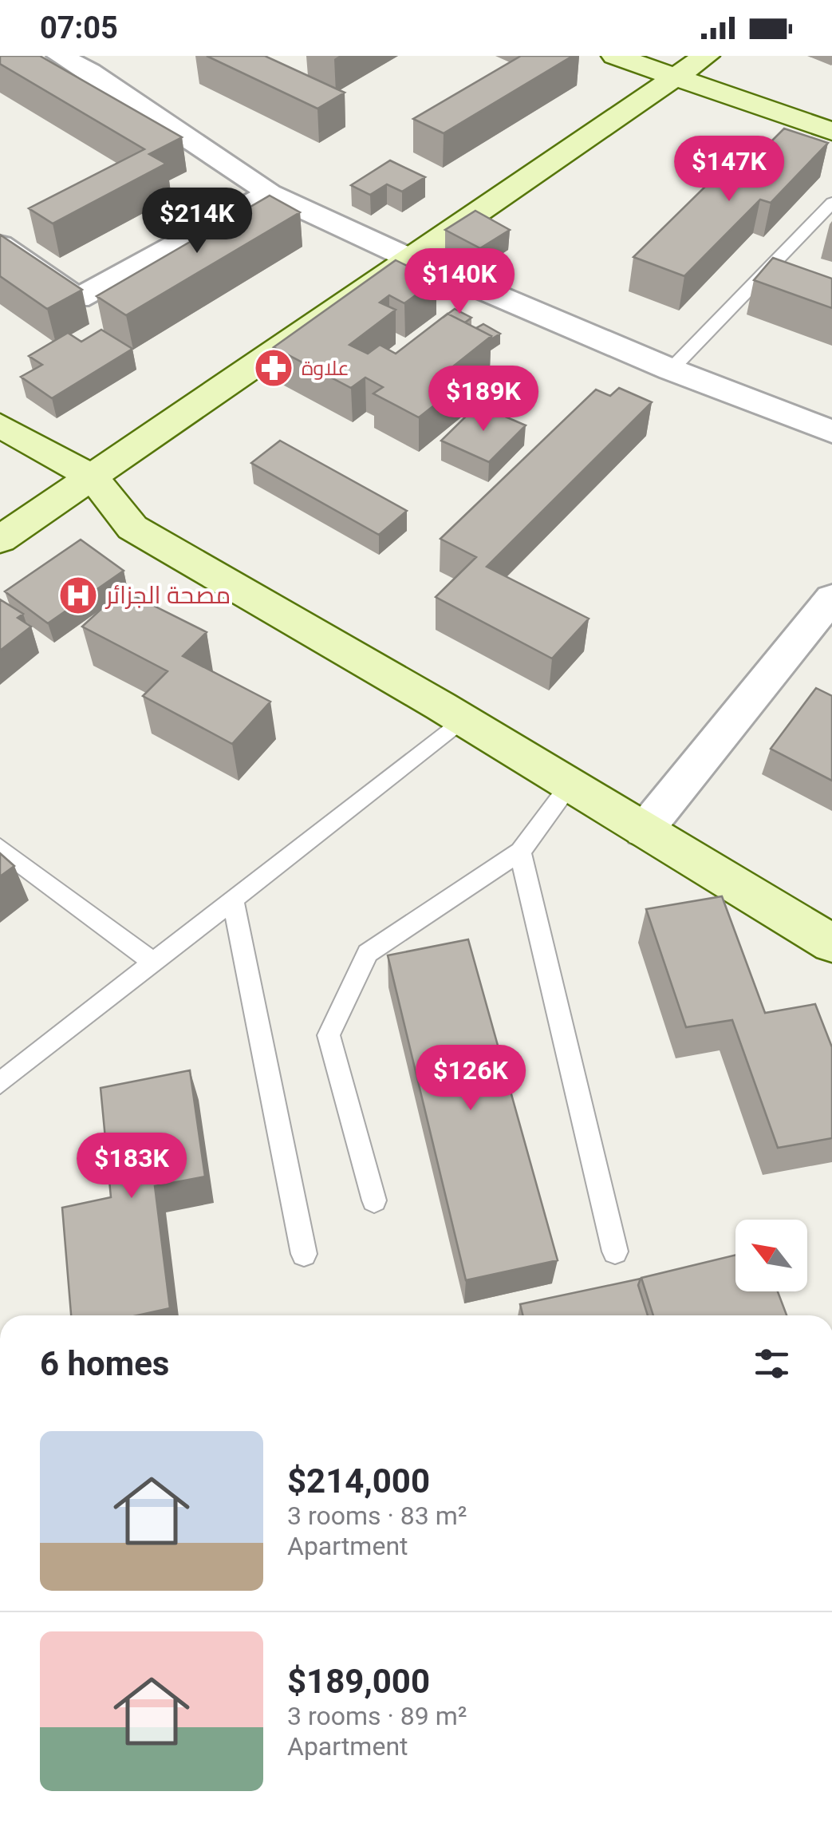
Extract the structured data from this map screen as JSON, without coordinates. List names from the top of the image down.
{
  "places": {
    "pharmacy": ["علاوة"],
    "hospital": ["مصحة الجزائر"]
  },
  "north": "top left",
  "page": {
    "status": "07:05",
    "price": [
      "$147K",
      "$214K",
      "$140K",
      "$189K",
      "$126K",
      "$183K"
    ],
    "heading": "6 homes",
    "list": [
      {
        "name": "$214,000",
        "note": "3 rooms · 83 m² · Apartment"
      },
      {
        "name": "$189,000",
        "note": "3 rooms · 89 m² · Apartment"
      }
    ]
  }
}
